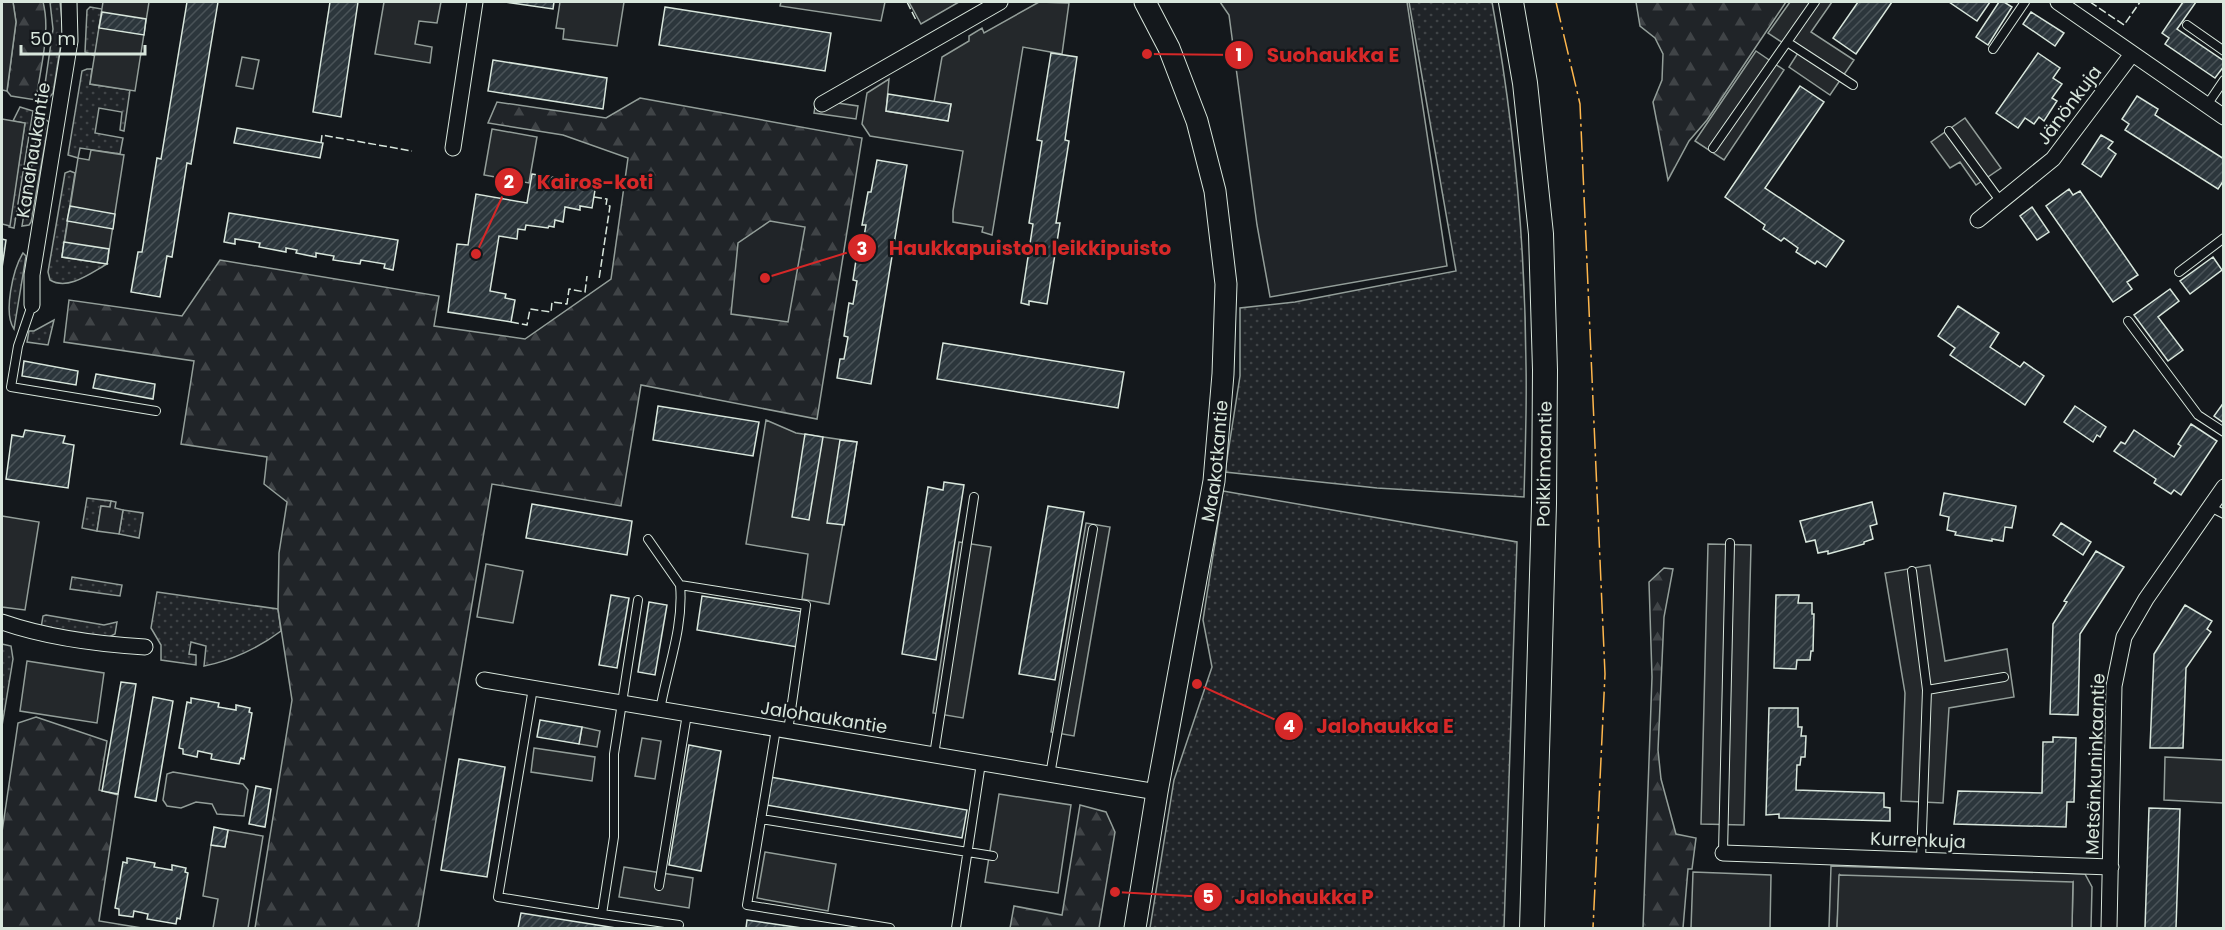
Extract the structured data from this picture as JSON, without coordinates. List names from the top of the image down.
{
  "streets": {
    "main road": ["Poikkimaantie"],
    "street": [
      "Jänönkuja",
      "Kanahaukantie",
      "Maakotkantie",
      "Jalohaukantie",
      "Metsänkuninkaantie",
      "Kurrenkuja"
    ]
  },
  "crossings": [
    ["Maakotkantie", "Jalohaukantie"],
    ["Metsänkuninkaantie", "Kurrenkuja"]
  ],
  "places": [
    "Suohaukka E",
    "Kairos-koti",
    "Haukkapuiston leikkipuisto",
    "Jalohaukka E",
    "Jalohaukka P"
  ],
  "scale_bar": "50 m"
}
